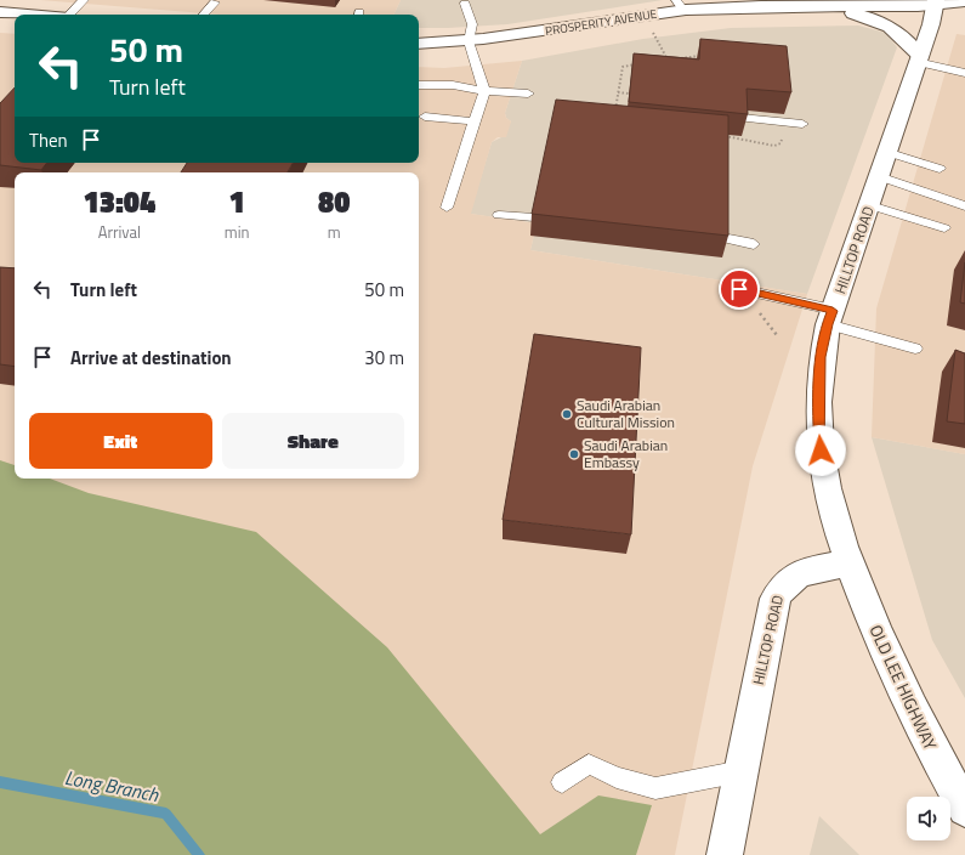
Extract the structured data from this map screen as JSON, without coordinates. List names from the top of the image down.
{
  "streets": {
    "street": ["PROSPERITY AVENUE", "HILLTOP ROAD", "OLD LEE HIGHWAY"]
  },
  "crossings": [
    ["PROSPERITY AVENUE", "HILLTOP ROAD"],
    ["HILLTOP ROAD", "OLD LEE HIGHWAY"]
  ],
  "water": ["Long Branch"],
  "places": ["Saudi Arabian Cultural Mission", "Saudi Arabian Embassy"],
  "page": {
    "turn": ["50 m", "Turn left"],
    "then": "Then",
    "eta": [
      "13:04",
      "Arrival",
      "1",
      "min",
      "80",
      "m"
    ],
    "list": [
      {
        "name": "Turn left",
        "value": "50 m"
      },
      {
        "name": "Arrive at destination",
        "value": "30 m"
      }
    ],
    "buttons": ["Exit", "Share"]
  }
}
